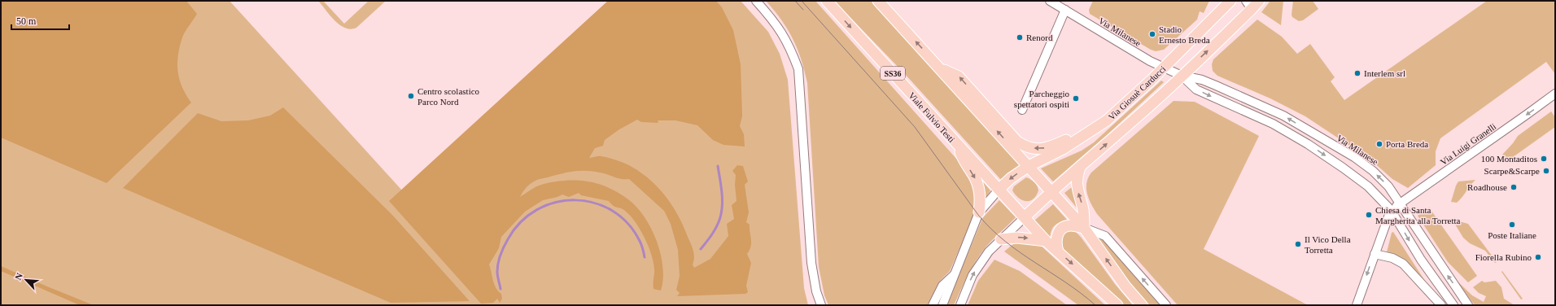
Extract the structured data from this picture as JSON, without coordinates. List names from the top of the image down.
{
  "streets": {
    "main road": ["SS36", "Via Giosuè Carducci", "Viale Fulvio Testi"],
    "street": ["Via Milanese", "Via Luigi Granelli"]
  },
  "crossings": [
    ["Via Milanese", "Via Giosuè Carducci"],
    ["Via Milanese", "Via Luigi Granelli"]
  ],
  "one_way": ["Via Luigi Granelli"],
  "places": [
    "Stadio Ernesto Breda",
    "Renord",
    "Interlem srl",
    "Centro scolastico Parco Nord",
    "Parcheggio spettatori ospiti",
    "Porta Breda",
    "100 Montaditos",
    "Scarpe&Scarpe",
    "Roadhouse",
    "Chiesa di Santa Margherita alla Torretta",
    "Poste Italiane",
    "Il Vico Della Torretta",
    "Fiorella Rubino"
  ],
  "scale_bar": "50 m",
  "north": "top left"
}
